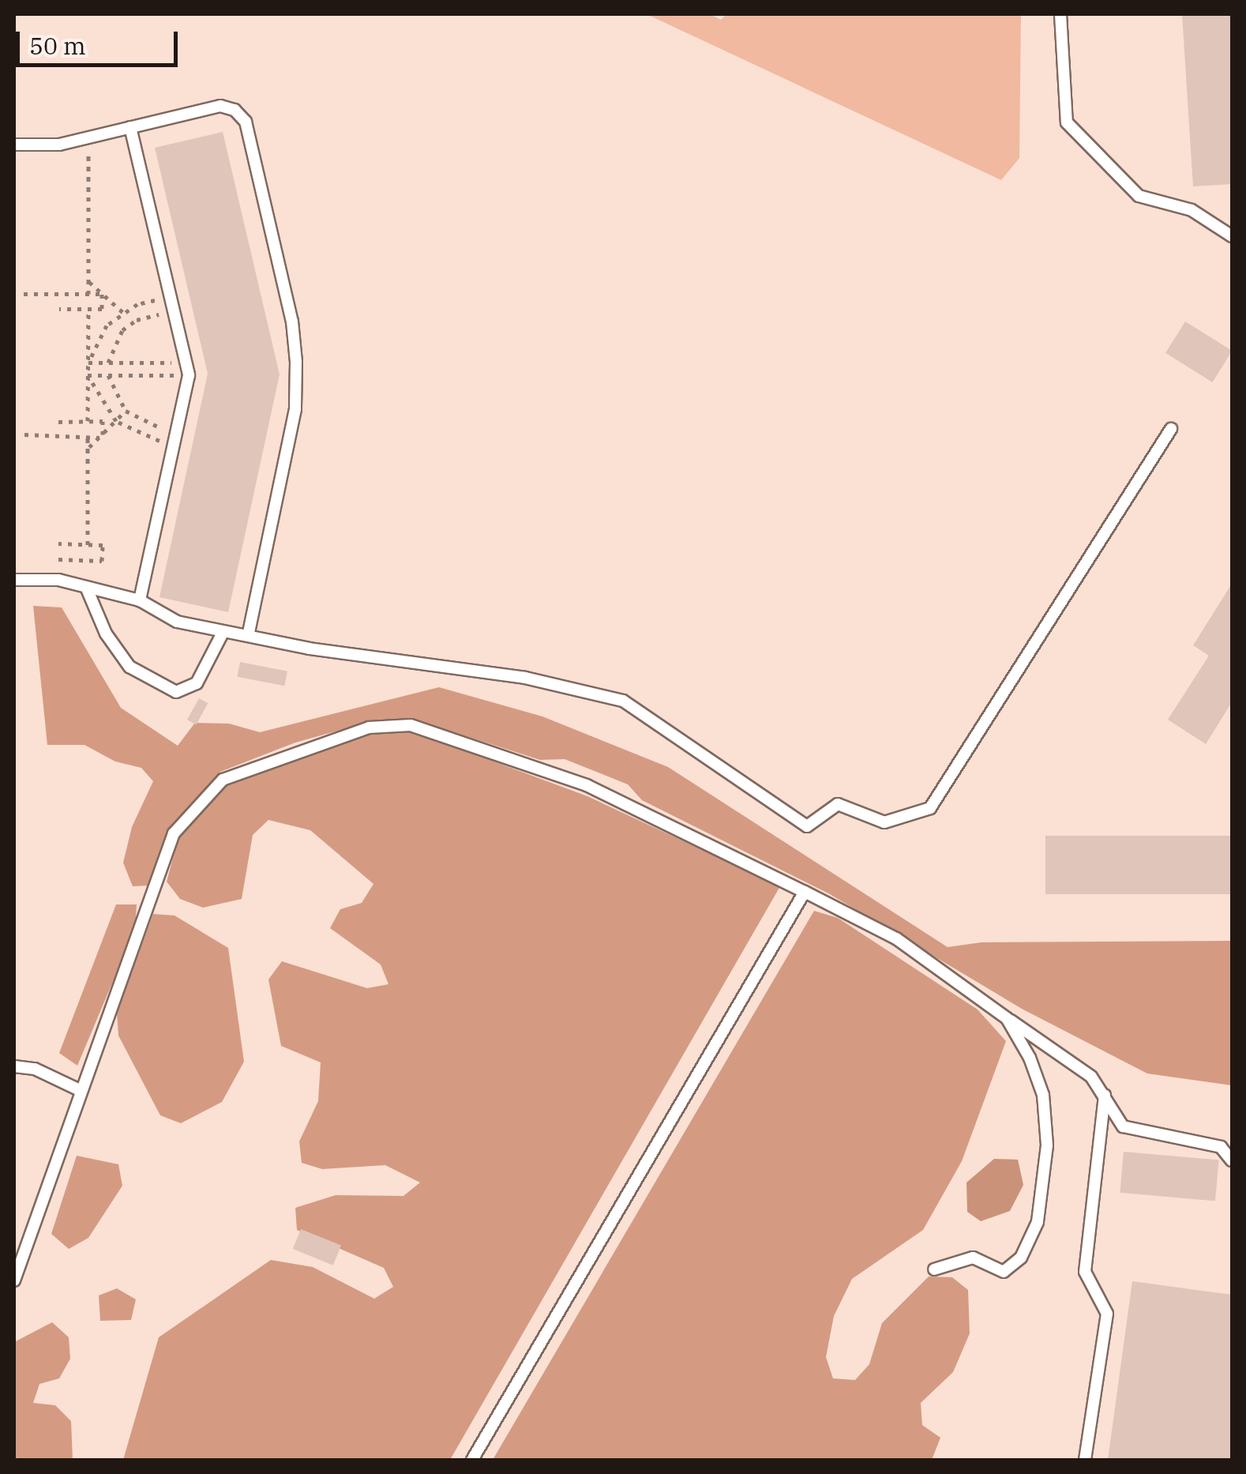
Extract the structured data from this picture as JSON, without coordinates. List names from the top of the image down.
{
  "scale_bar": "50 m"
}
